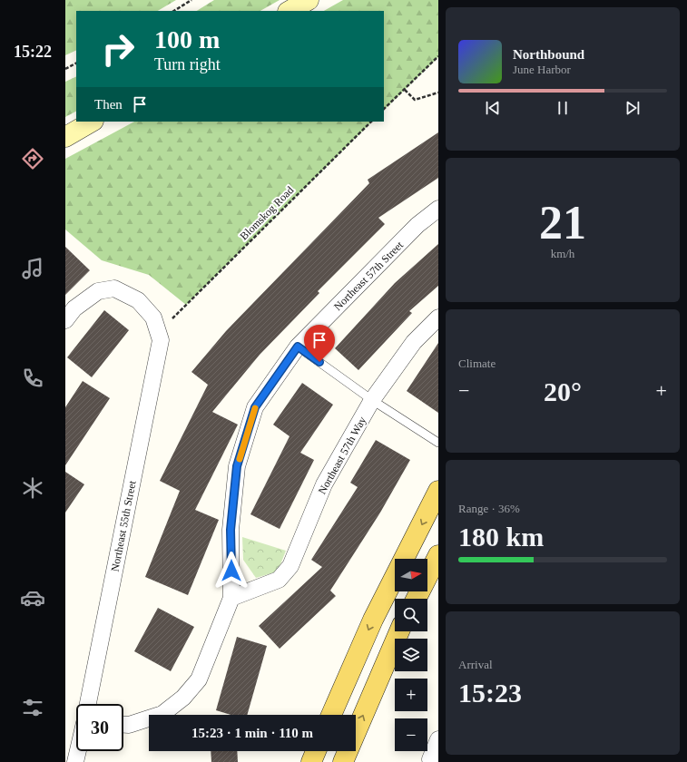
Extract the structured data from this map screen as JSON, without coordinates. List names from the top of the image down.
{
  "streets": {
    "street": ["Northeast 57th Street", "Northeast 57th Way", "Northeast 55th Street"],
    "path": ["Blomskog Road"]
  },
  "crossings": [
    ["Northeast 57th Street", "Northeast 57th Way"]
  ],
  "north": "right",
  "page": {
    "tabs": "15:22",
    "turn": ["100 m", "Turn right"],
    "song": ["Northbound", "June Harbor"],
    "then": "Then",
    "tile": [
      ["21", "km/h"],
      "Climate",
      ["Range · 36%", "180 km"],
      ["Arrival", "15:23"]
    ],
    "heat": ["−", "20°", "+"],
    "map_buttons": ["+", "−"],
    "limit": "30",
    "trip": "15:23 · 1 min · 110 m"
  }
}
